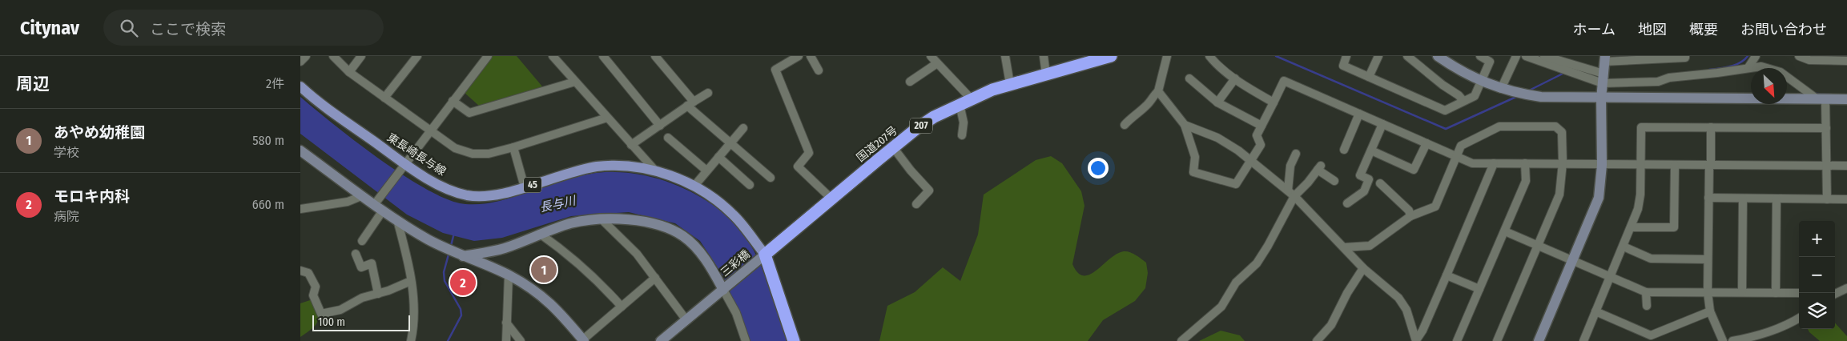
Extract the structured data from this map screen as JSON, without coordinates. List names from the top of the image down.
{
  "streets": {
    "highway": ["207", "国道207号"],
    "main road": ["東長崎長与線", "45"],
    "street": ["三彩橋"]
  },
  "crossings": [
    ["国道207号", "東長崎長与線"],
    ["国道207号", "三彩橋"],
    ["東長崎長与線", "三彩橋"]
  ],
  "water": ["長与川"],
  "scale_bar": "100 m",
  "north": "bottom right",
  "page": {
    "header": "Citynav",
    "search": "ここで検索",
    "nav": [
      "ホーム",
      "地図",
      "概要",
      "お問い合わせ"
    ],
    "heading": ["周辺", "2件"],
    "list": [
      {
        "mark": "1",
        "name": "あやめ幼稚園",
        "note": "学校",
        "value": "580 m"
      },
      {
        "mark": "2",
        "name": "モロキ内科",
        "note": "病院",
        "value": "660 m"
      }
    ],
    "map_buttons": ["+", "−"],
    "pins": ["1", "2"],
    "scale": "100 m"
  }
}
